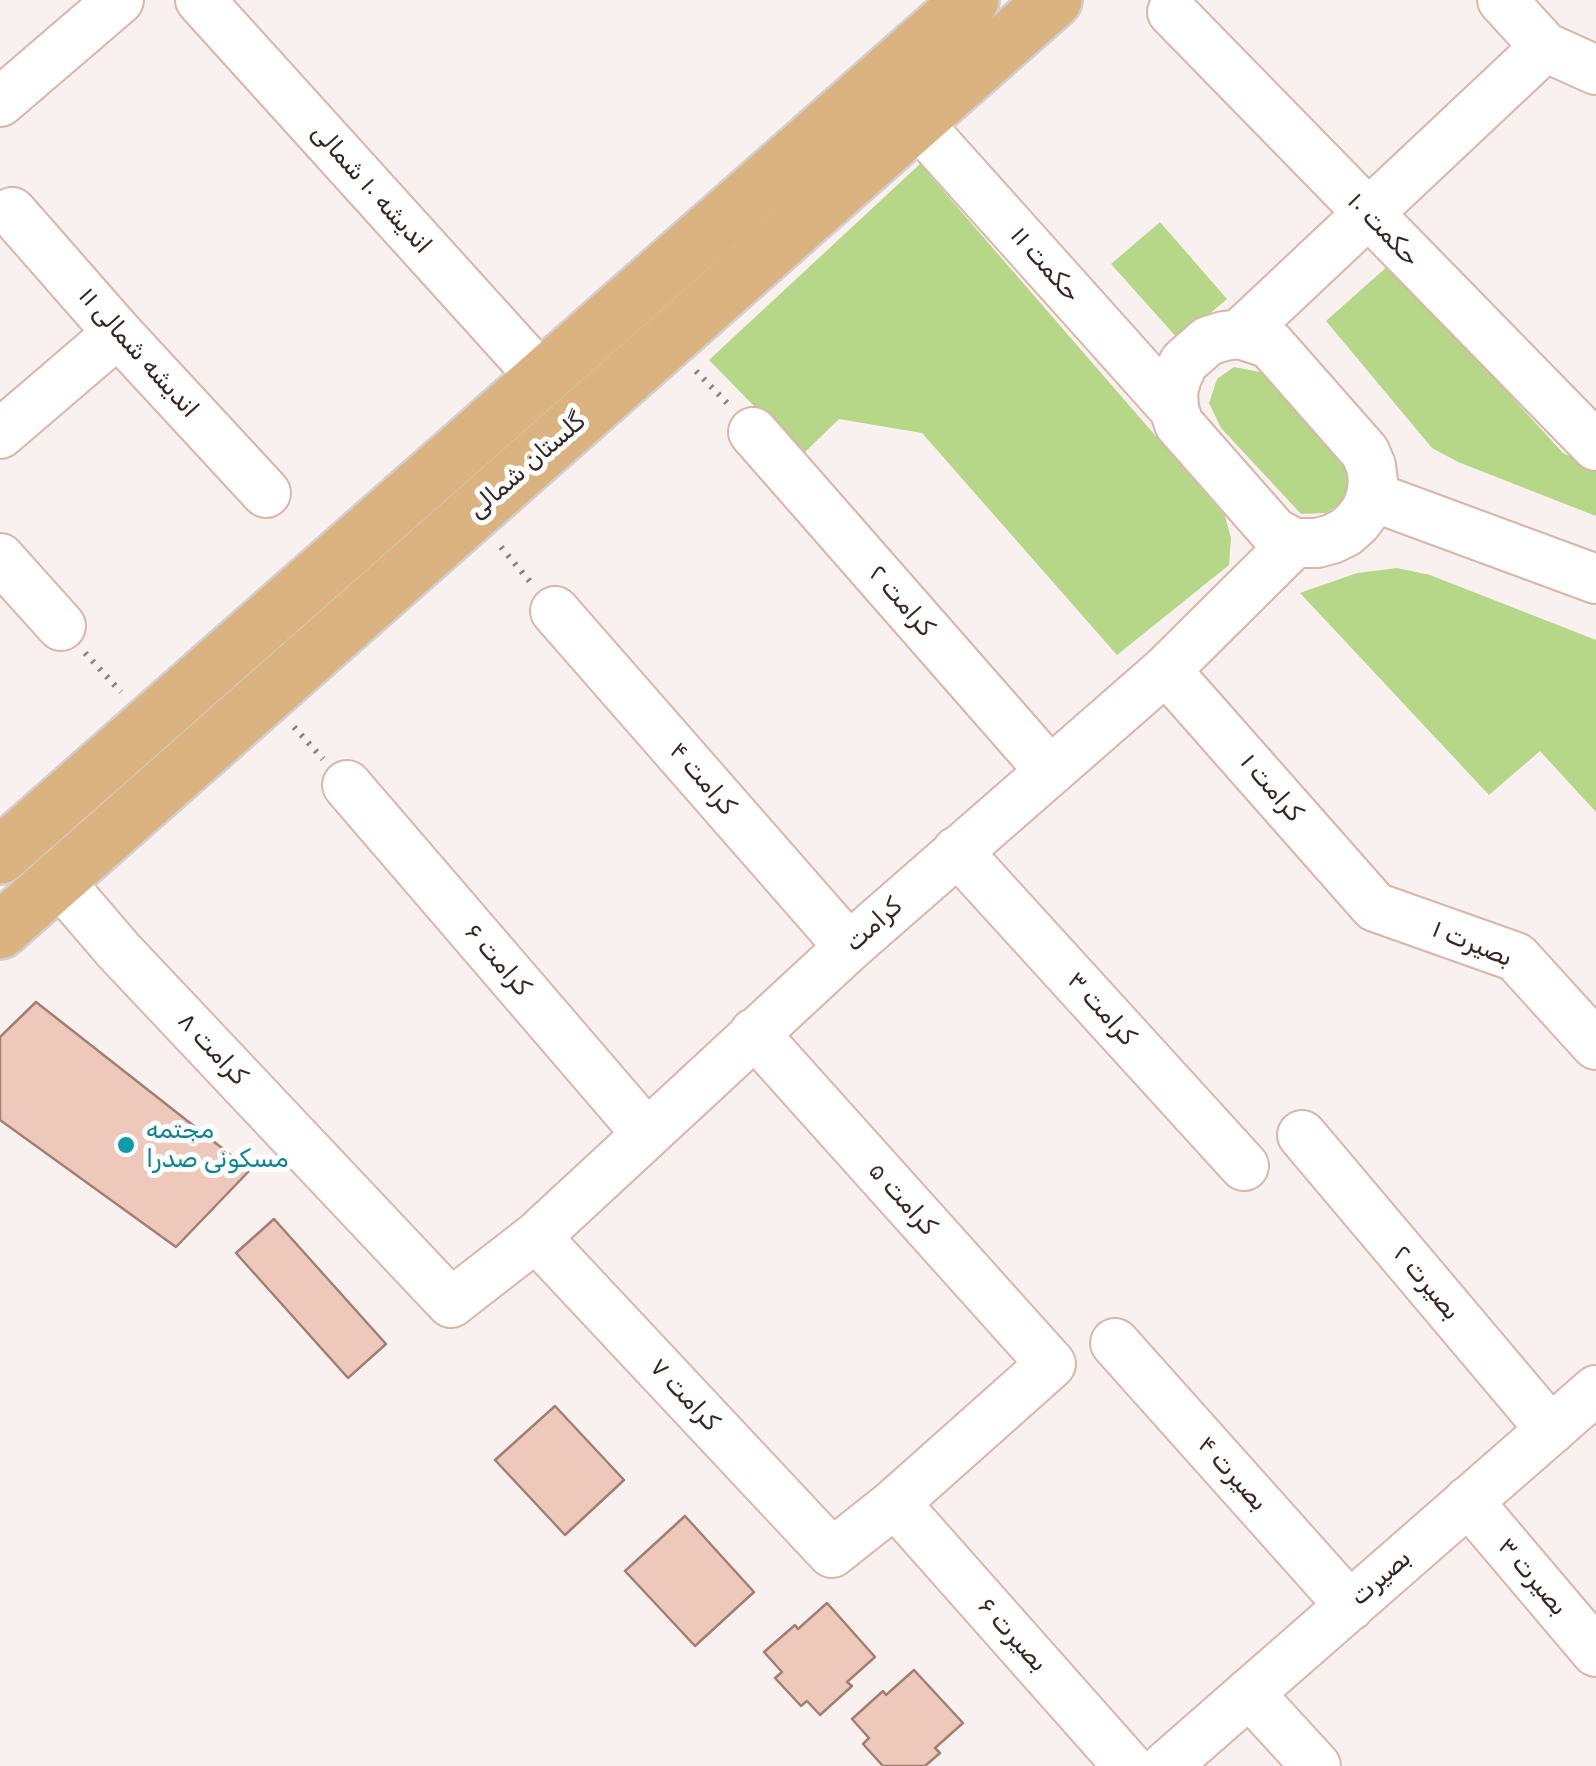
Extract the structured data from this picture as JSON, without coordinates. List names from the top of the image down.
{
  "streets": {
    "main road": ["گلستان شمالی"],
    "street": [
      "اندیشه ۱۰ شمالی",
      "حکمت ۱۰",
      "حکمت ۱۱",
      "اندیشه شمالی ۱۱",
      "کرامت ۲",
      "کرامت ۴",
      "کرامت ۱",
      "کرامت",
      "بصیرت ۱",
      "کرامت ۶",
      "کرامت ۳",
      "کرامت ۸",
      "کرامت ۵",
      "بصیرت ۲",
      "کرامت ۷",
      "بصیرت ۴",
      "بصیرت ۳",
      "بصیرت",
      "بصیرت ۶"
    ]
  },
  "crossings": [
    ["حکمت ۱۱", "گلستان شمالی"],
    ["حکمت ۱۱", "کرامت"],
    ["گلستان شمالی", "کرامت ۸"],
    ["کرامت ۲", "کرامت"],
    ["کرامت ۴", "کرامت"],
    ["کرامت ۱", "کرامت"],
    ["کرامت ۱", "بصیرت ۱"],
    ["کرامت", "کرامت ۶"],
    ["کرامت", "کرامت ۳"],
    ["کرامت", "کرامت ۸"],
    ["کرامت", "کرامت ۵"],
    ["کرامت", "کرامت ۷"],
    ["کرامت ۵", "کرامت ۷"],
    ["کرامت ۵", "بصیرت ۶"],
    ["بصیرت ۲", "بصیرت"],
    ["کرامت ۷", "بصیرت ۶"],
    ["بصیرت ۴", "بصیرت"],
    ["بصیرت ۳", "بصیرت"]
  ],
  "places": ["مجتمه مسکونی صدرا"]
}
